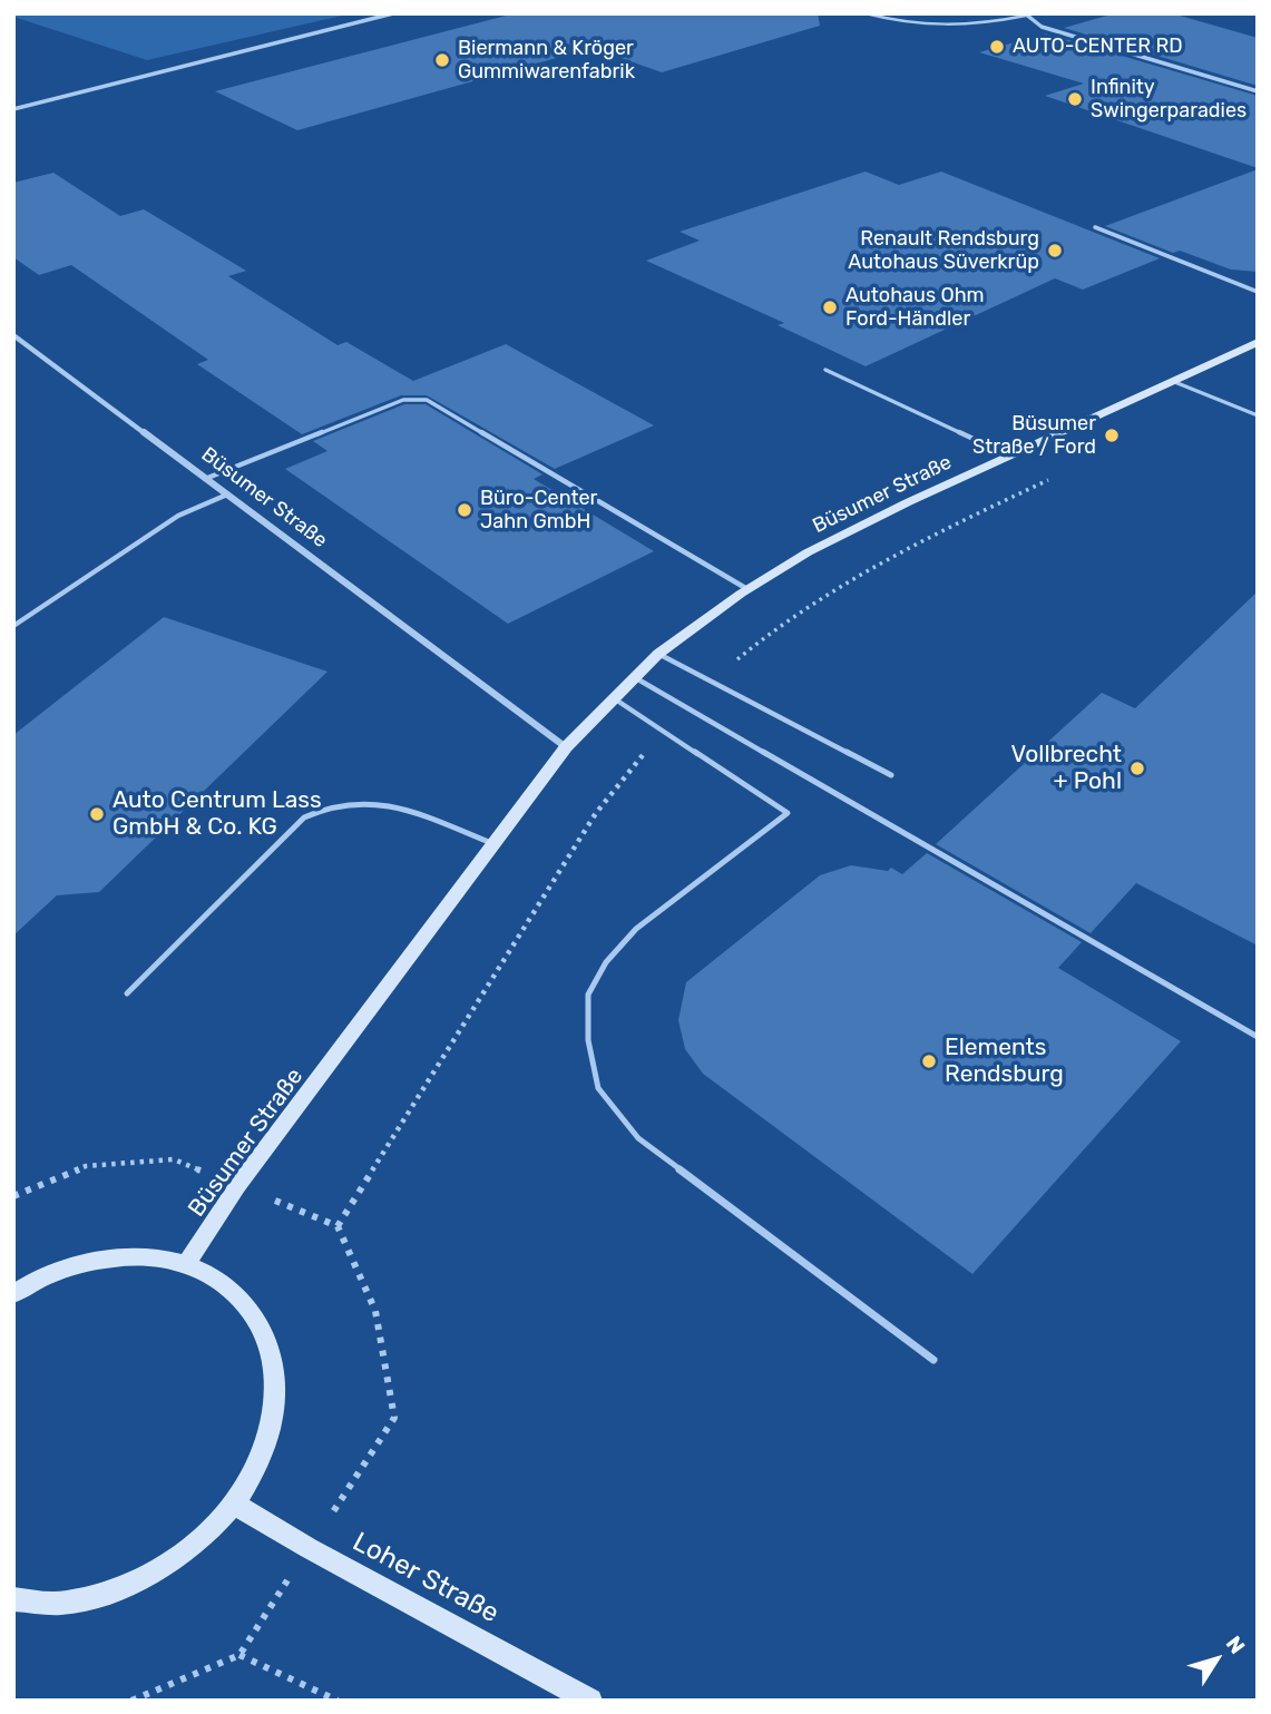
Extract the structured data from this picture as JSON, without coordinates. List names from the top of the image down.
{
  "streets": {
    "street": ["Büsumer Straße", "Loher Straße"]
  },
  "places": [
    "AUTO-CENTER RD",
    "Biermann & Kröger Gummiwarenfabrik",
    "Infinity Swingerparadies",
    "Renault Rendsburg Autohaus Süverkrüp",
    "Autohaus Ohm Ford-Händler",
    "Büsumer Straße / Ford",
    "Büro-Center Jahn GmbH",
    "Vollbrecht + Pohl",
    "Auto Centrum Lass GmbH & Co. KG",
    "Elements Rendsburg"
  ],
  "north": "top right"
}
